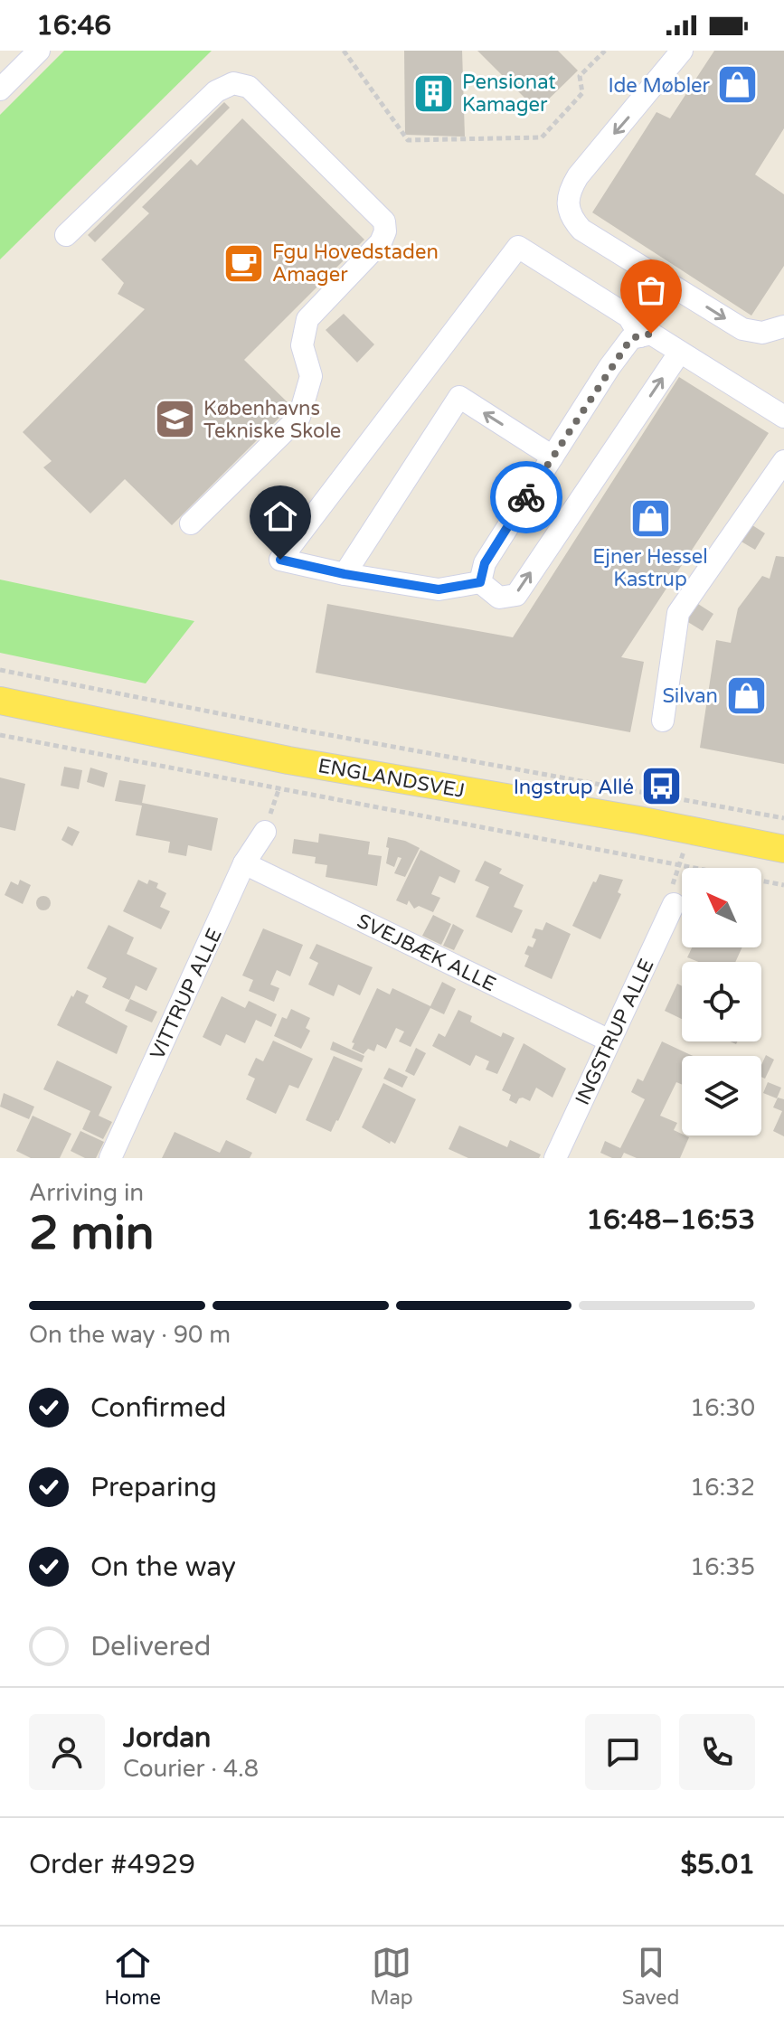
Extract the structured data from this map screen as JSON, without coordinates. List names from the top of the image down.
{
  "streets": {
    "main road": ["ENGLANDSVEJ"],
    "street": ["SVEJBÆK ALLE", "VITTRUP ALLE", "INGSTRUP ALLE"]
  },
  "crossings": [
    ["SVEJBÆK ALLE", "VITTRUP ALLE"],
    ["SVEJBÆK ALLE", "INGSTRUP ALLE"]
  ],
  "places": {
    "shop": ["Ide Møbler", "Ejner Hessel Kastrup", "Silvan"],
    "building": ["Pensionat Kamager"],
    "cafe": ["Fgu Hovedstaden Amager"],
    "school or university": ["Københavns Tekniske Skole"],
    "bus stop": ["Ingstrup Allé"]
  },
  "north": "top left",
  "page": {
    "status": "16:46",
    "heading": ["2 min", "Arriving in", "16:48–16:53"],
    "panel": [
      "Jordan",
      "Courier · 4.8",
      "Order #4929",
      "$5.01"
    ],
    "bar": "On the way · 90 m",
    "list": [
      ["Confirmed", "16:30"],
      ["Preparing", "16:32"],
      ["On the way", "16:35"],
      "Delivered"
    ],
    "tabs": ["Home", "Map", "Saved"]
  }
}
